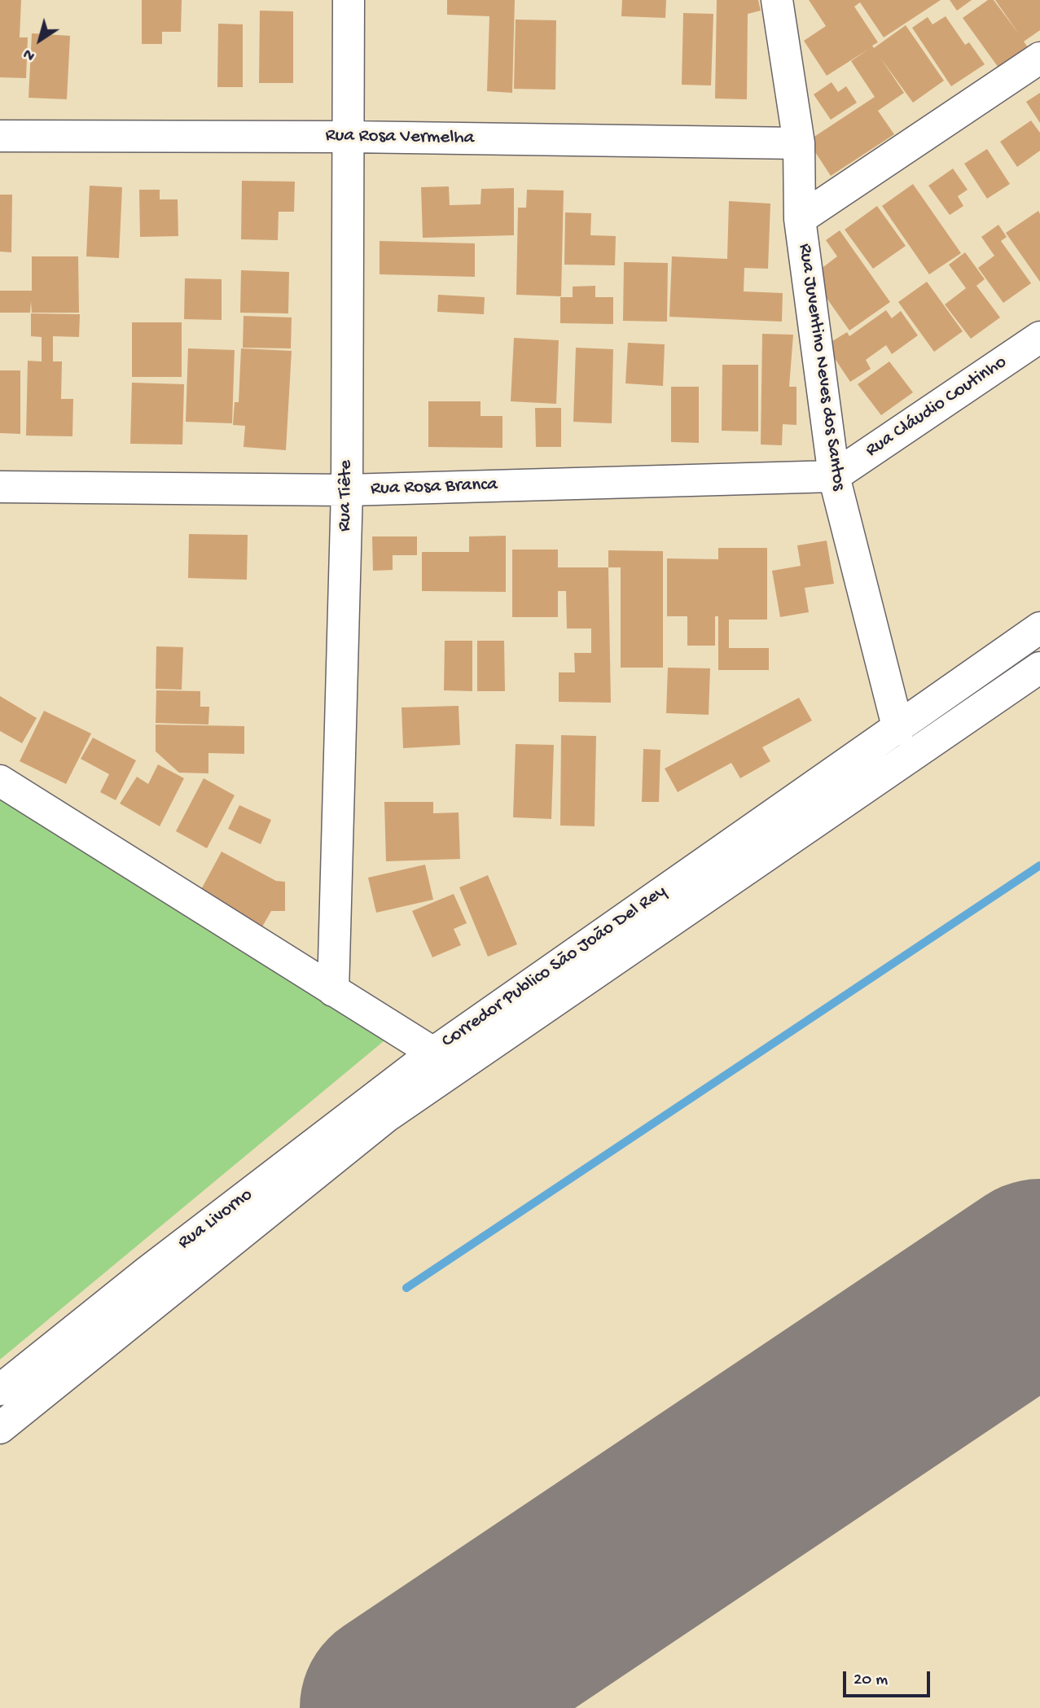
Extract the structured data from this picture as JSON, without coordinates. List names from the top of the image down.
{
  "streets": {
    "street": [
      "Rua Rosa Vermelha",
      "Rua Juventino Neves dos Santos",
      "Rua Cláudio Coutinho",
      "Rua Rosa Branca",
      "Rua Tiête",
      "Corredor Publico São João Del Rey",
      "Rua Livorno"
    ]
  },
  "crossings": [
    ["Rua Rosa Vermelha", "Rua Juventino Neves dos Santos"],
    ["Rua Rosa Vermelha", "Rua Tiête"],
    ["Rua Juventino Neves dos Santos", "Rua Cláudio Coutinho"],
    ["Rua Juventino Neves dos Santos", "Rua Rosa Branca"],
    ["Rua Juventino Neves dos Santos", "Corredor Publico São João Del Rey"],
    ["Rua Cláudio Coutinho", "Rua Rosa Branca"],
    ["Rua Rosa Branca", "Rua Tiête"],
    ["Rua Tiête", "Corredor Publico São João Del Rey"],
    ["Corredor Publico São João Del Rey", "Rua Livorno"]
  ],
  "scale_bar": "20 m",
  "north": "bottom left"
}
